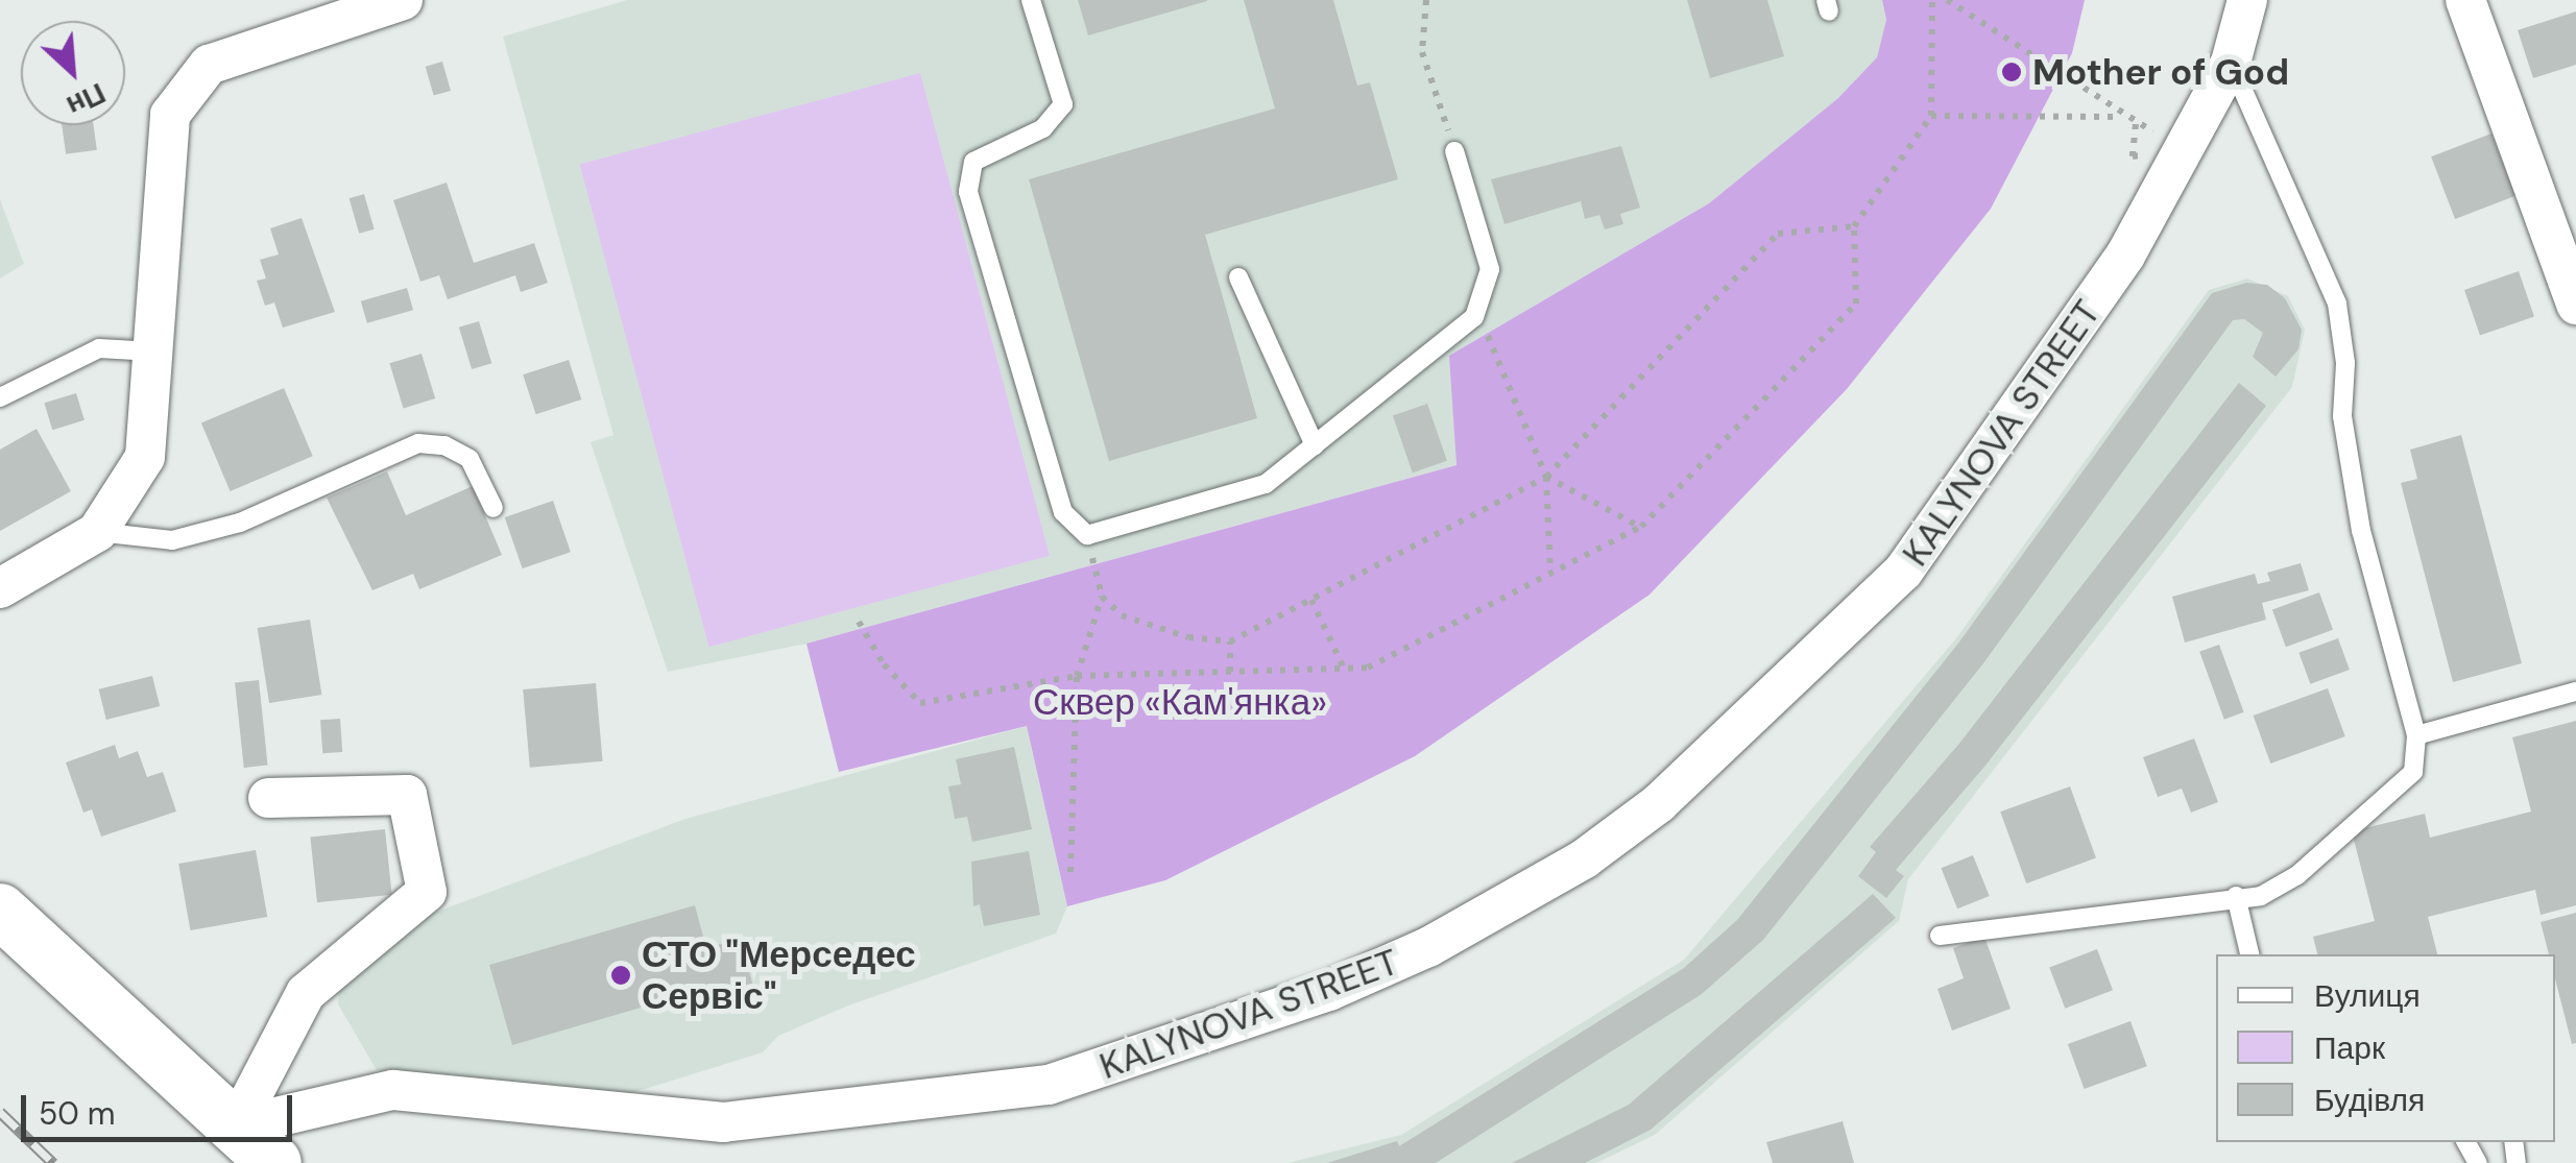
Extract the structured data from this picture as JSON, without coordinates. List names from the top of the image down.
{
  "streets": {
    "street": ["KALYNOVA STREET"]
  },
  "parks": ["Сквер «Кам'янка»"],
  "places": ["Mother of God", "СТО \"Мерседес Сервіс\""],
  "legend": ["Вулиця", "Парк", "Будівля"],
  "scale_bar": "50 m",
  "north": "bottom right"
}
